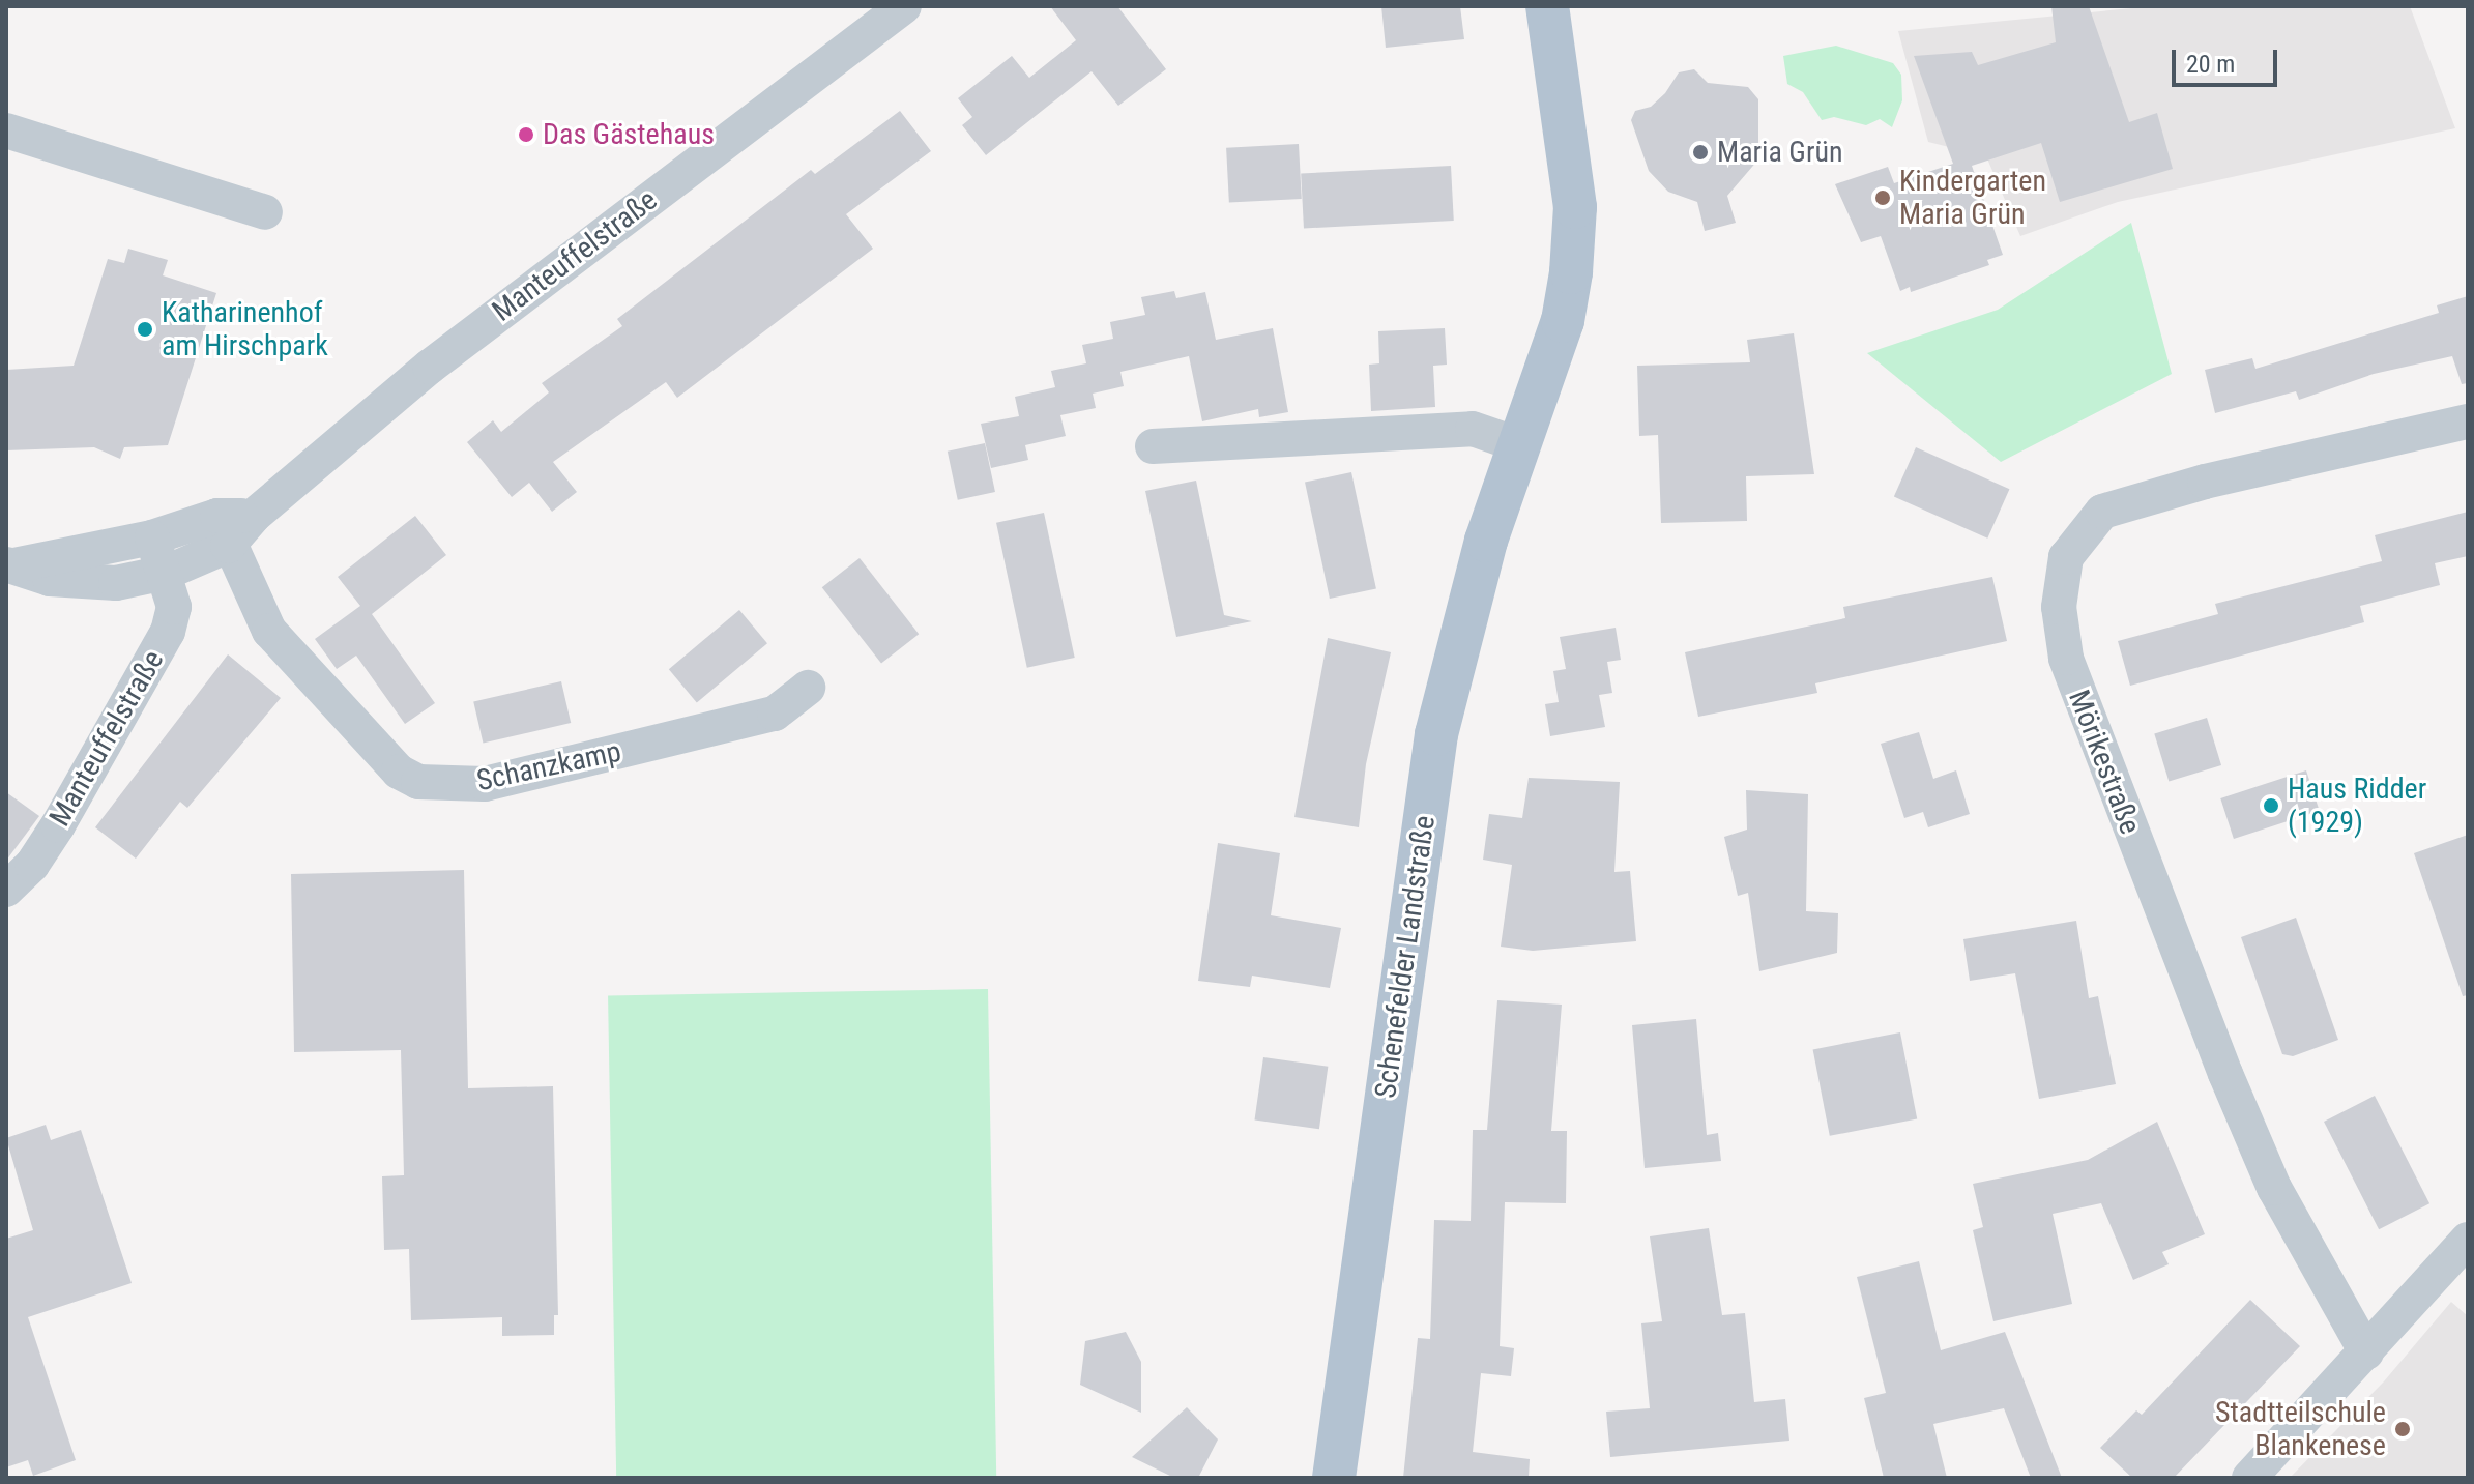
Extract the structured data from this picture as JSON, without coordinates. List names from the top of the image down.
{
  "streets": {
    "main road": ["Schenefelder Landstraße"],
    "street": ["Manteuffelstraße", "Mörikestraße", "Schanzkamp"]
  },
  "crossings": [
    ["Manteuffelstraße", "Schanzkamp"]
  ],
  "places": [
    "Das Gästehaus",
    "Maria Grün",
    "Kindergarten Maria Grün",
    "Katharinenhof am Hirschpark",
    "Haus Ridder (1929)",
    "Stadtteilschule Blankenese"
  ],
  "scale_bar": "20 m"
}
